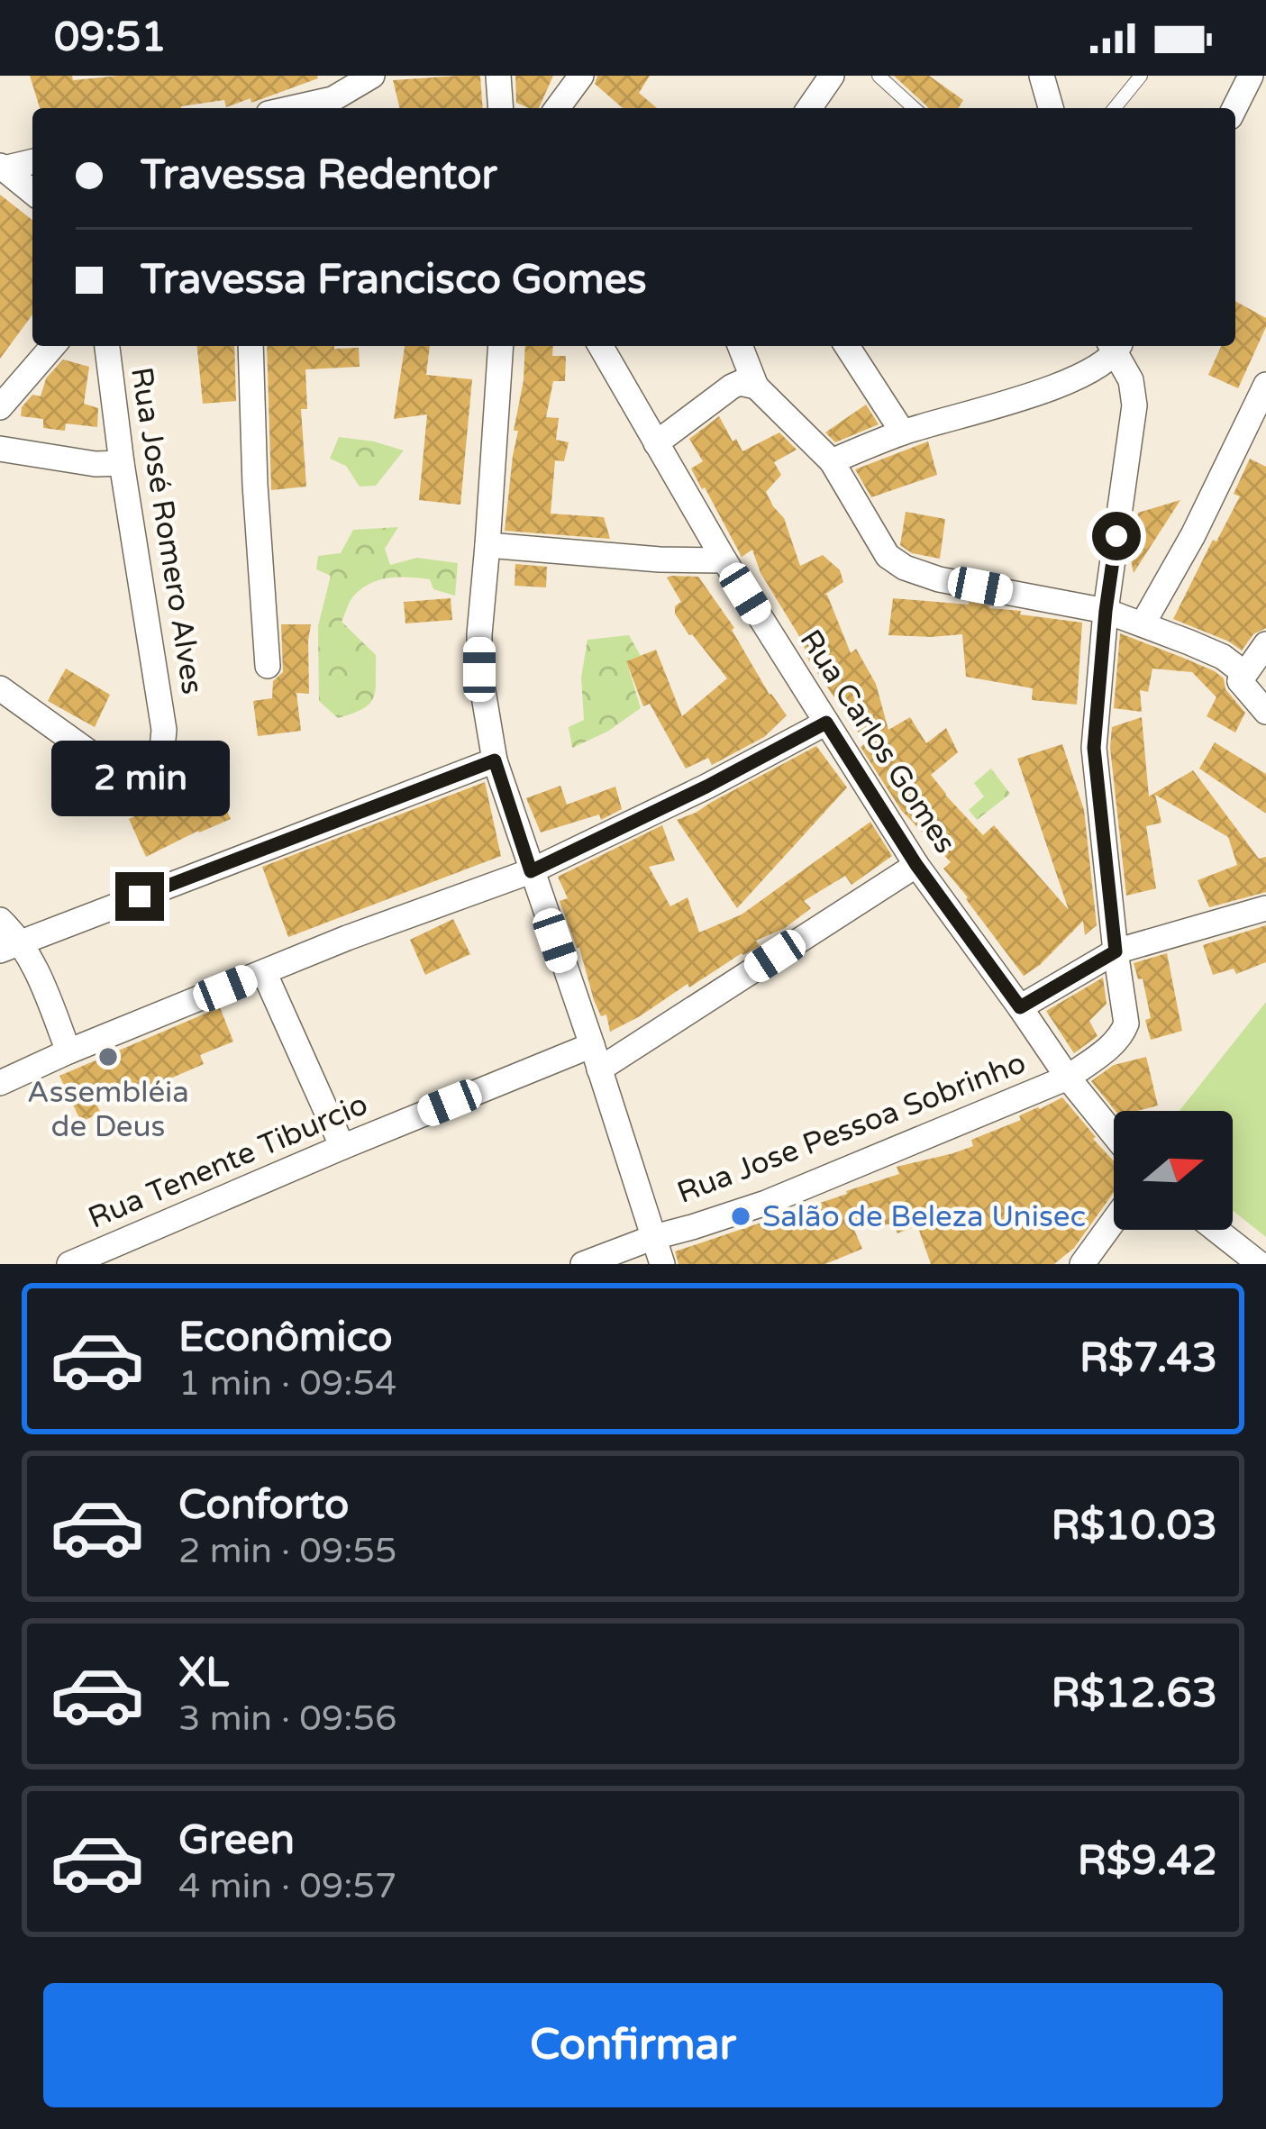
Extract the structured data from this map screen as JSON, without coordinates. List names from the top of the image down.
{
  "streets": {
    "street": [
      "Rua José Romero Alves",
      "Rua Carlos Gomes",
      "Rua Jose Pessoa Sobrinho",
      "Rua Tenente Tiburcio"
    ]
  },
  "crossings": [
    ["Rua Carlos Gomes", "Rua Jose Pessoa Sobrinho"],
    ["Rua Carlos Gomes", "Rua Tenente Tiburcio"]
  ],
  "places": ["Assembléia de Deus", "Salão de Beleza Unisec"],
  "north": "right",
  "page": {
    "status": "09:51",
    "banner": ["Travessa Redentor", "Travessa Francisco Gomes"],
    "bubble": "2 min",
    "list": [
      {
        "name": "Econômico",
        "note": "1 min · 09:54",
        "value": "R$7.43"
      },
      {
        "name": "Conforto",
        "note": "2 min · 09:55",
        "value": "R$10.03"
      },
      {
        "name": "XL",
        "note": "3 min · 09:56",
        "value": "R$12.63"
      },
      {
        "name": "Green",
        "note": "4 min · 09:57",
        "value": "R$9.42"
      }
    ],
    "buttons": "Confirmar"
  }
}
